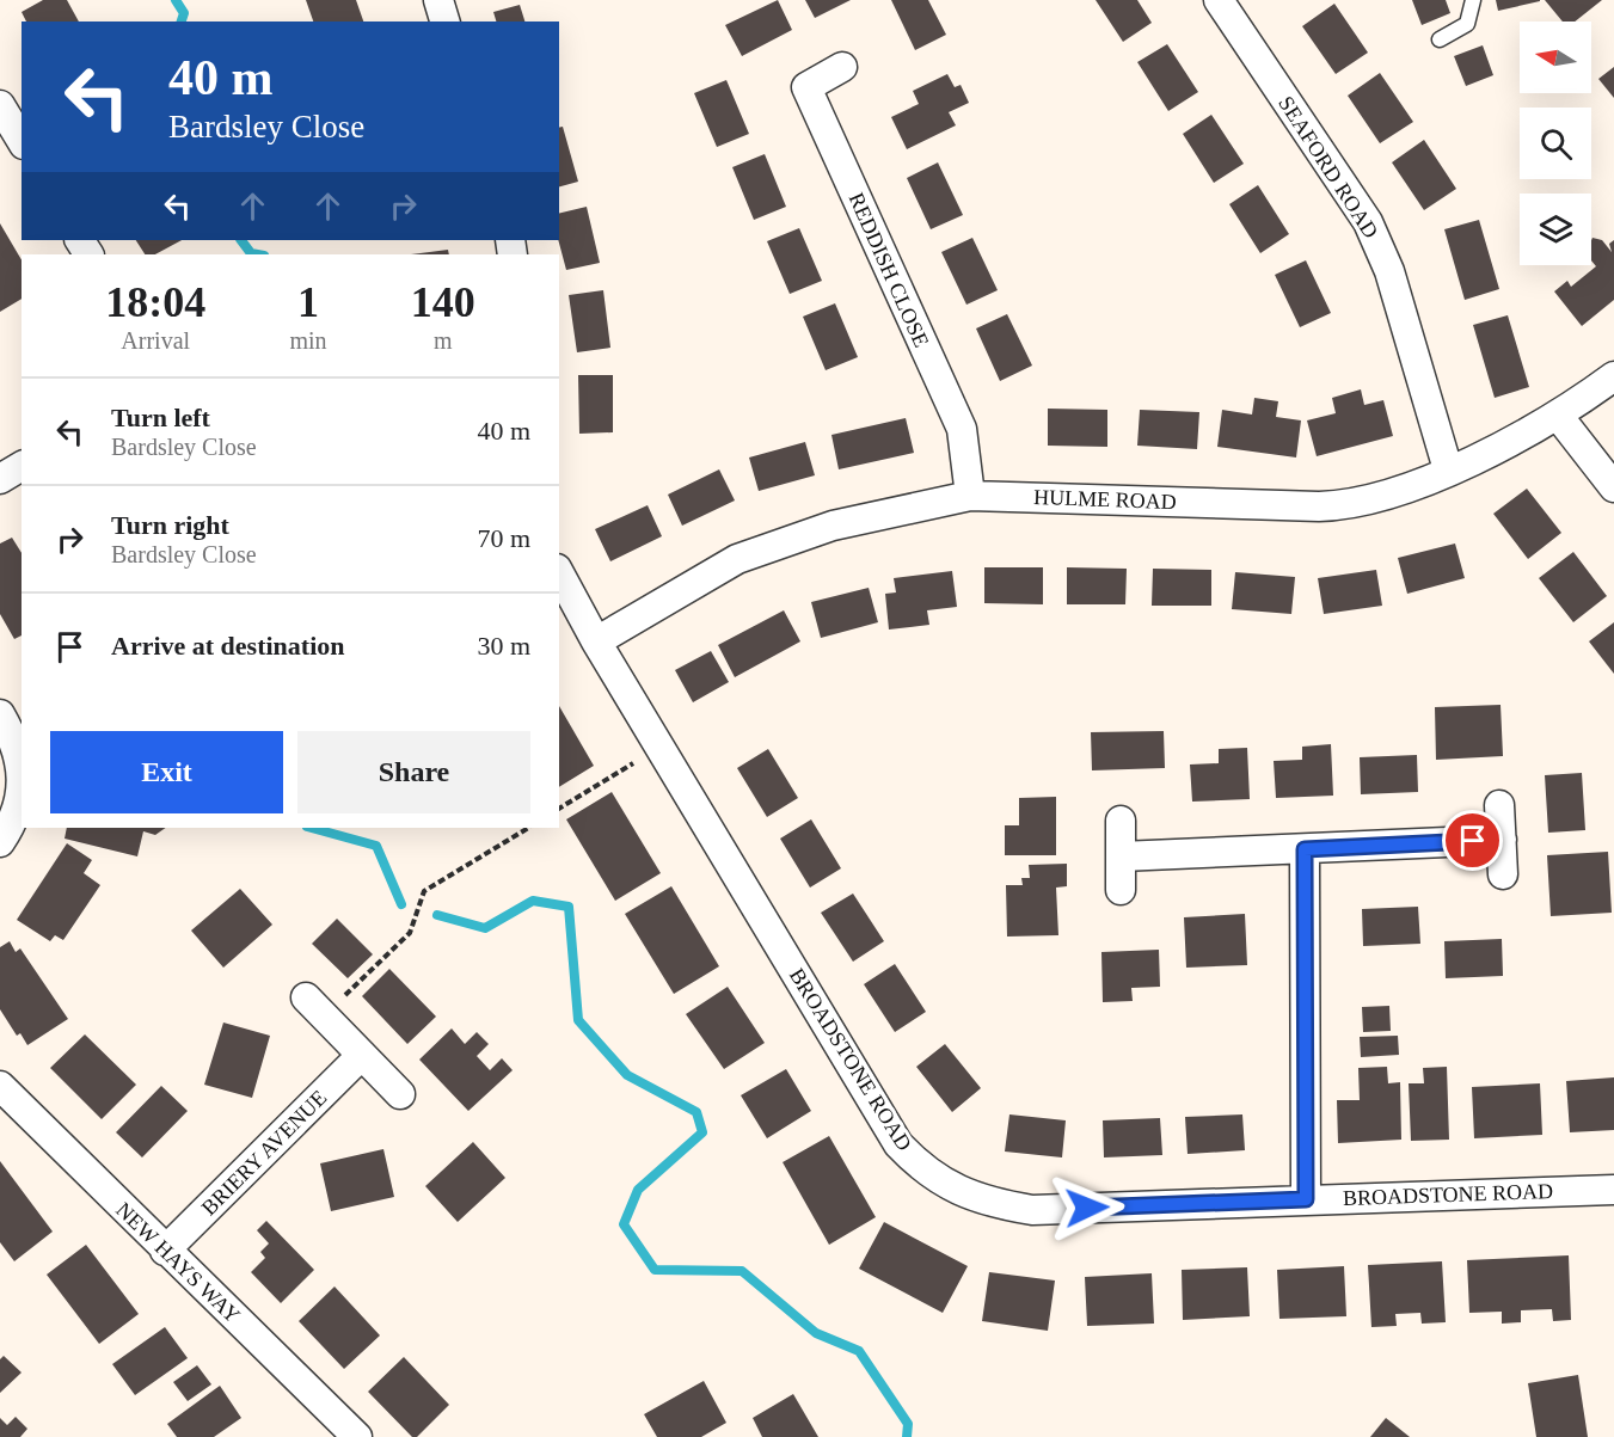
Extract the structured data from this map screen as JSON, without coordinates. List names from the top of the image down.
{
  "streets": {
    "street": [
      "SEAFORD ROAD",
      "REDDISH CLOSE",
      "HULME ROAD",
      "BROADSTONE ROAD",
      "BRIERY AVENUE",
      "NEW HAYS WAY"
    ]
  },
  "crossings": [
    ["SEAFORD ROAD", "HULME ROAD"],
    ["REDDISH CLOSE", "HULME ROAD"],
    ["HULME ROAD", "BROADSTONE ROAD"],
    ["BRIERY AVENUE", "NEW HAYS WAY"]
  ],
  "north": "left",
  "page": {
    "turn": ["40 m", "Bardsley Close"],
    "eta": [
      "18:04",
      "Arrival",
      "1",
      "min",
      "140",
      "m"
    ],
    "list": [
      {
        "name": "Turn left",
        "note": "Bardsley Close",
        "value": "40 m"
      },
      {
        "name": "Turn right",
        "note": "Bardsley Close",
        "value": "70 m"
      },
      {
        "name": "Arrive at destination",
        "value": "30 m"
      }
    ],
    "buttons": ["Exit", "Share"]
  }
}
